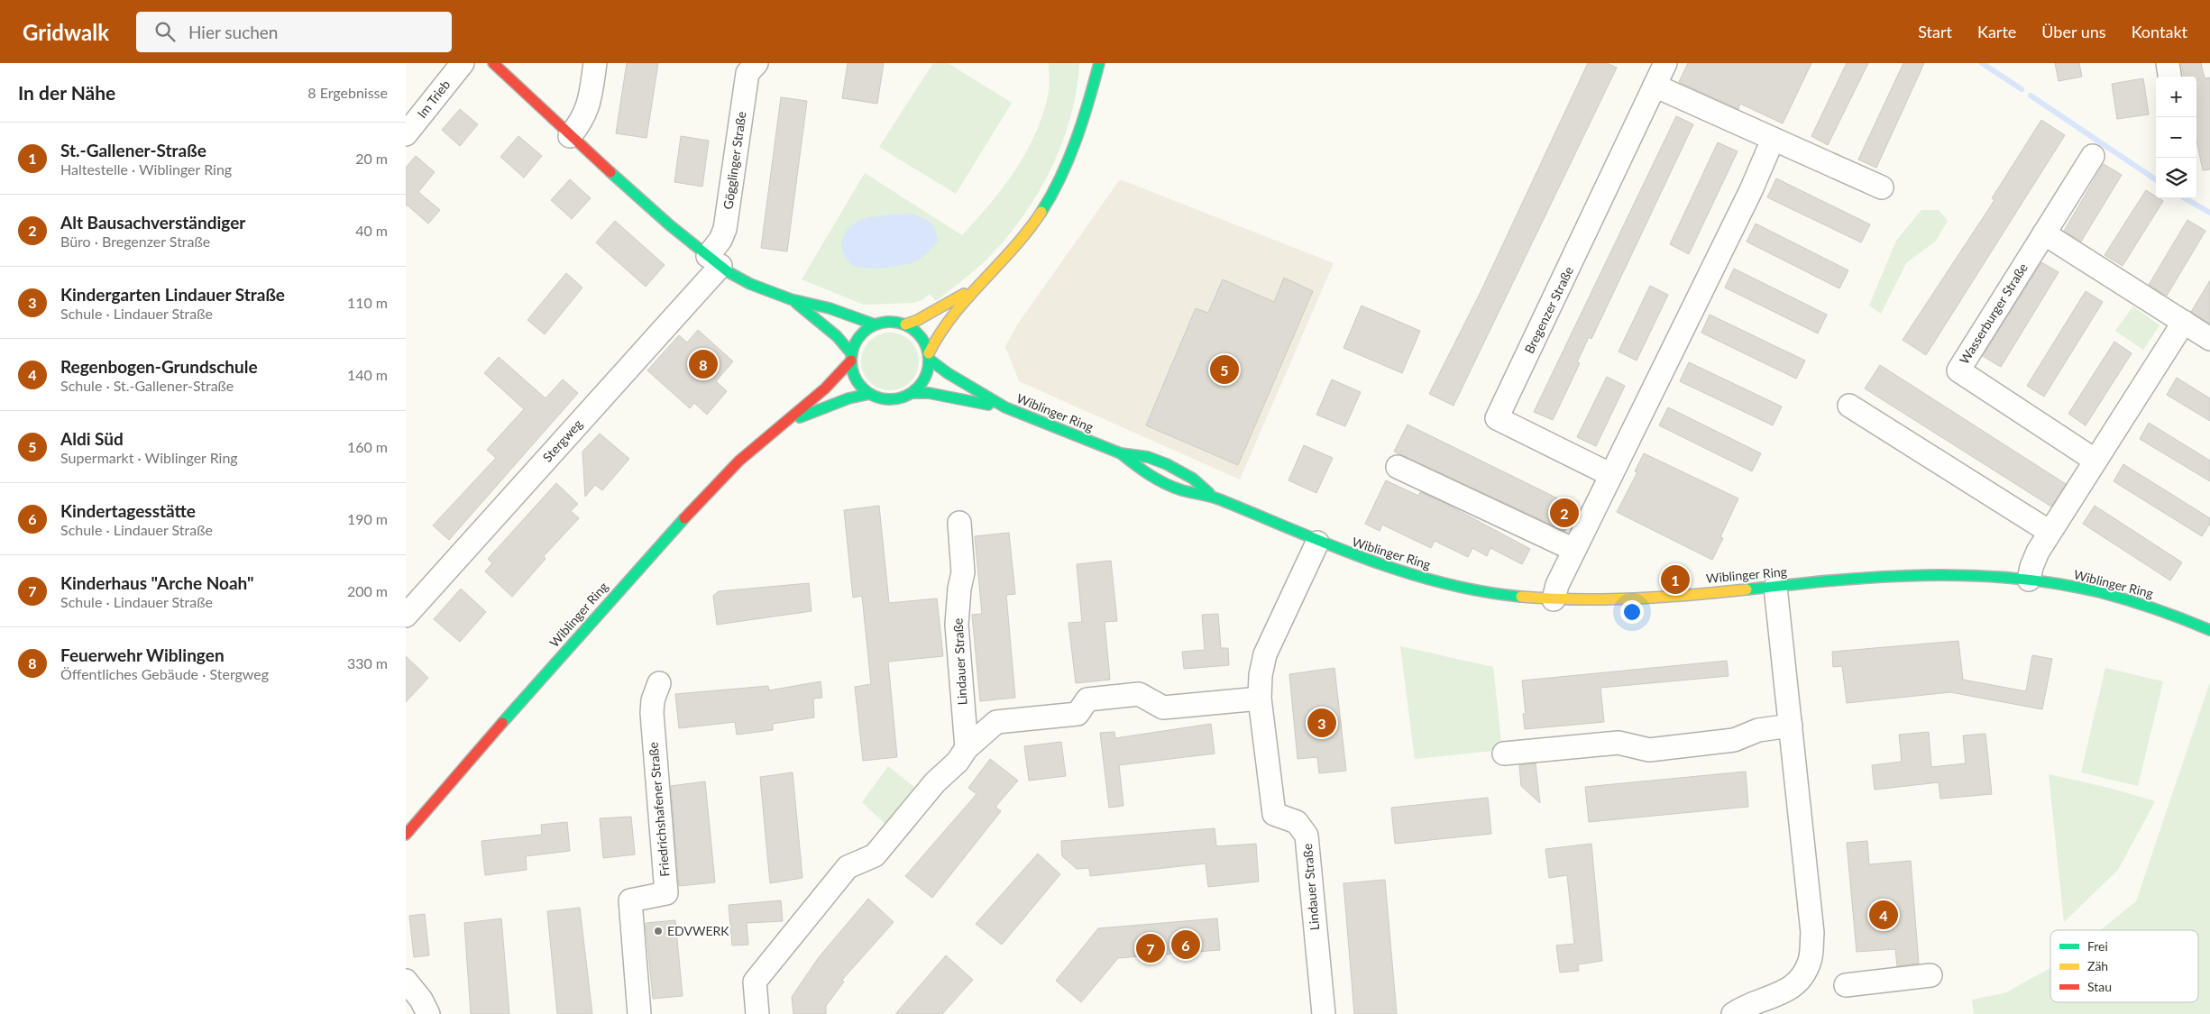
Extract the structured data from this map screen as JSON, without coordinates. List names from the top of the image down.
{
  "streets": {
    "street": [
      "Im Trieb",
      "Gögglinger Straße",
      "Bregenzer Straße",
      "Wasserburger Straße",
      "Wiblinger Ring",
      "Stergweg",
      "Lindauer Straße",
      "Friedrichshafener Straße"
    ]
  },
  "crossings": [
    ["Gögglinger Straße", "Stergweg"],
    ["Wiblinger Ring", "Lindauer Straße"]
  ],
  "places": ["EDVWERK"],
  "legend": ["Frei", "Zäh", "Stau"],
  "page": {
    "header": "Gridwalk",
    "search": "Hier suchen",
    "nav": [
      "Start",
      "Karte",
      "Über uns",
      "Kontakt"
    ],
    "heading": ["In der Nähe", "8 Ergebnisse"],
    "map_buttons": ["+", "−"],
    "list": [
      {
        "mark": "1",
        "name": "St.-Gallener-Straße",
        "note": "Haltestelle · Wiblinger Ring",
        "value": "20 m"
      },
      {
        "mark": "2",
        "name": "Alt Bausachverständiger",
        "note": "Büro · Bregenzer Straße",
        "value": "40 m"
      },
      {
        "mark": "3",
        "name": "Kindergarten Lindauer Straße",
        "note": "Schule · Lindauer Straße",
        "value": "110 m"
      },
      {
        "mark": "4",
        "name": "Regenbogen-Grundschule",
        "note": "Schule · St.-Gallener-Straße",
        "value": "140 m"
      },
      {
        "mark": "5",
        "name": "Aldi Süd",
        "note": "Supermarkt · Wiblinger Ring",
        "value": "160 m"
      },
      {
        "mark": "6",
        "name": "Kindertagesstätte",
        "note": "Schule · Lindauer Straße",
        "value": "190 m"
      },
      {
        "mark": "7",
        "name": "Kinderhaus \"Arche Noah\"",
        "note": "Schule · Lindauer Straße",
        "value": "200 m"
      },
      {
        "mark": "8",
        "name": "Feuerwehr Wiblingen",
        "note": "Öffentliches Gebäude · Stergweg",
        "value": "330 m"
      }
    ],
    "pins": [
      "8",
      "5",
      "2",
      "1",
      "3",
      "4",
      "6",
      "7"
    ]
  }
}
